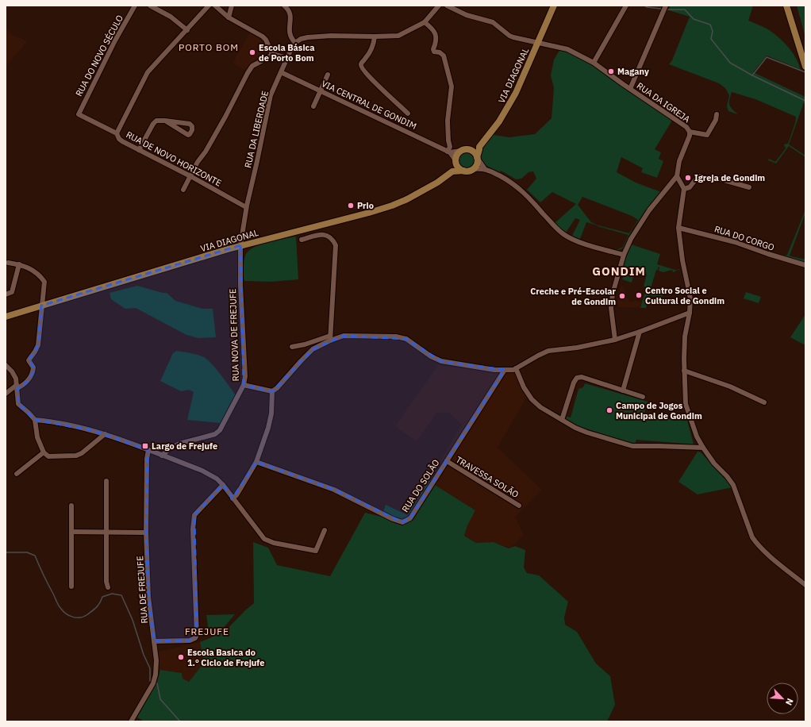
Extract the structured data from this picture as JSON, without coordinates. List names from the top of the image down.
{
  "streets": {
    "main road": ["VIA DIAGONAL"],
    "street": [
      "RUA DO NOVO SÉCULO",
      "RUA DA IGREJA",
      "VIA CENTRAL DE GONDIM",
      "RUA DA LIBERDADE",
      "RUA DE NOVO HORIZONTE",
      "RUA DO CORGO",
      "RUA NOVA DE FREJUFE",
      "TRAVESSA SOLÃO",
      "RUA DO SOLÃO",
      "RUA DE FREJUFE"
    ]
  },
  "crossings": [
    ["RUA DO NOVO SÉCULO", "RUA DE NOVO HORIZONTE"],
    ["VIA DIAGONAL", "RUA DA IGREJA"],
    ["VIA DIAGONAL", "VIA CENTRAL DE GONDIM"],
    ["VIA DIAGONAL", "RUA DA LIBERDADE"],
    ["VIA DIAGONAL", "RUA NOVA DE FREJUFE"],
    ["VIA CENTRAL DE GONDIM", "RUA DA LIBERDADE"],
    ["RUA DA LIBERDADE", "RUA DE NOVO HORIZONTE"],
    ["RUA DA LIBERDADE", "RUA NOVA DE FREJUFE"],
    ["TRAVESSA SOLÃO", "RUA DO SOLÃO"]
  ],
  "districts": ["PORTO BOM", "GONDIM", "FREJUFE"],
  "places": {
    "other": [
      "Escola Básica de Porto Bom",
      "Magany",
      "Igreja de Gondim",
      "Prio",
      "Centro Social e Cultural de Gondim",
      "Creche e Pré-Escolar de Gondim",
      "Campo de Jogos Municipal de Gondim",
      "Escola Basica do 1.º Ciclo de Frejufe"
    ],
    "transit": ["Largo de Frejufe"]
  },
  "north": "bottom right"
}
